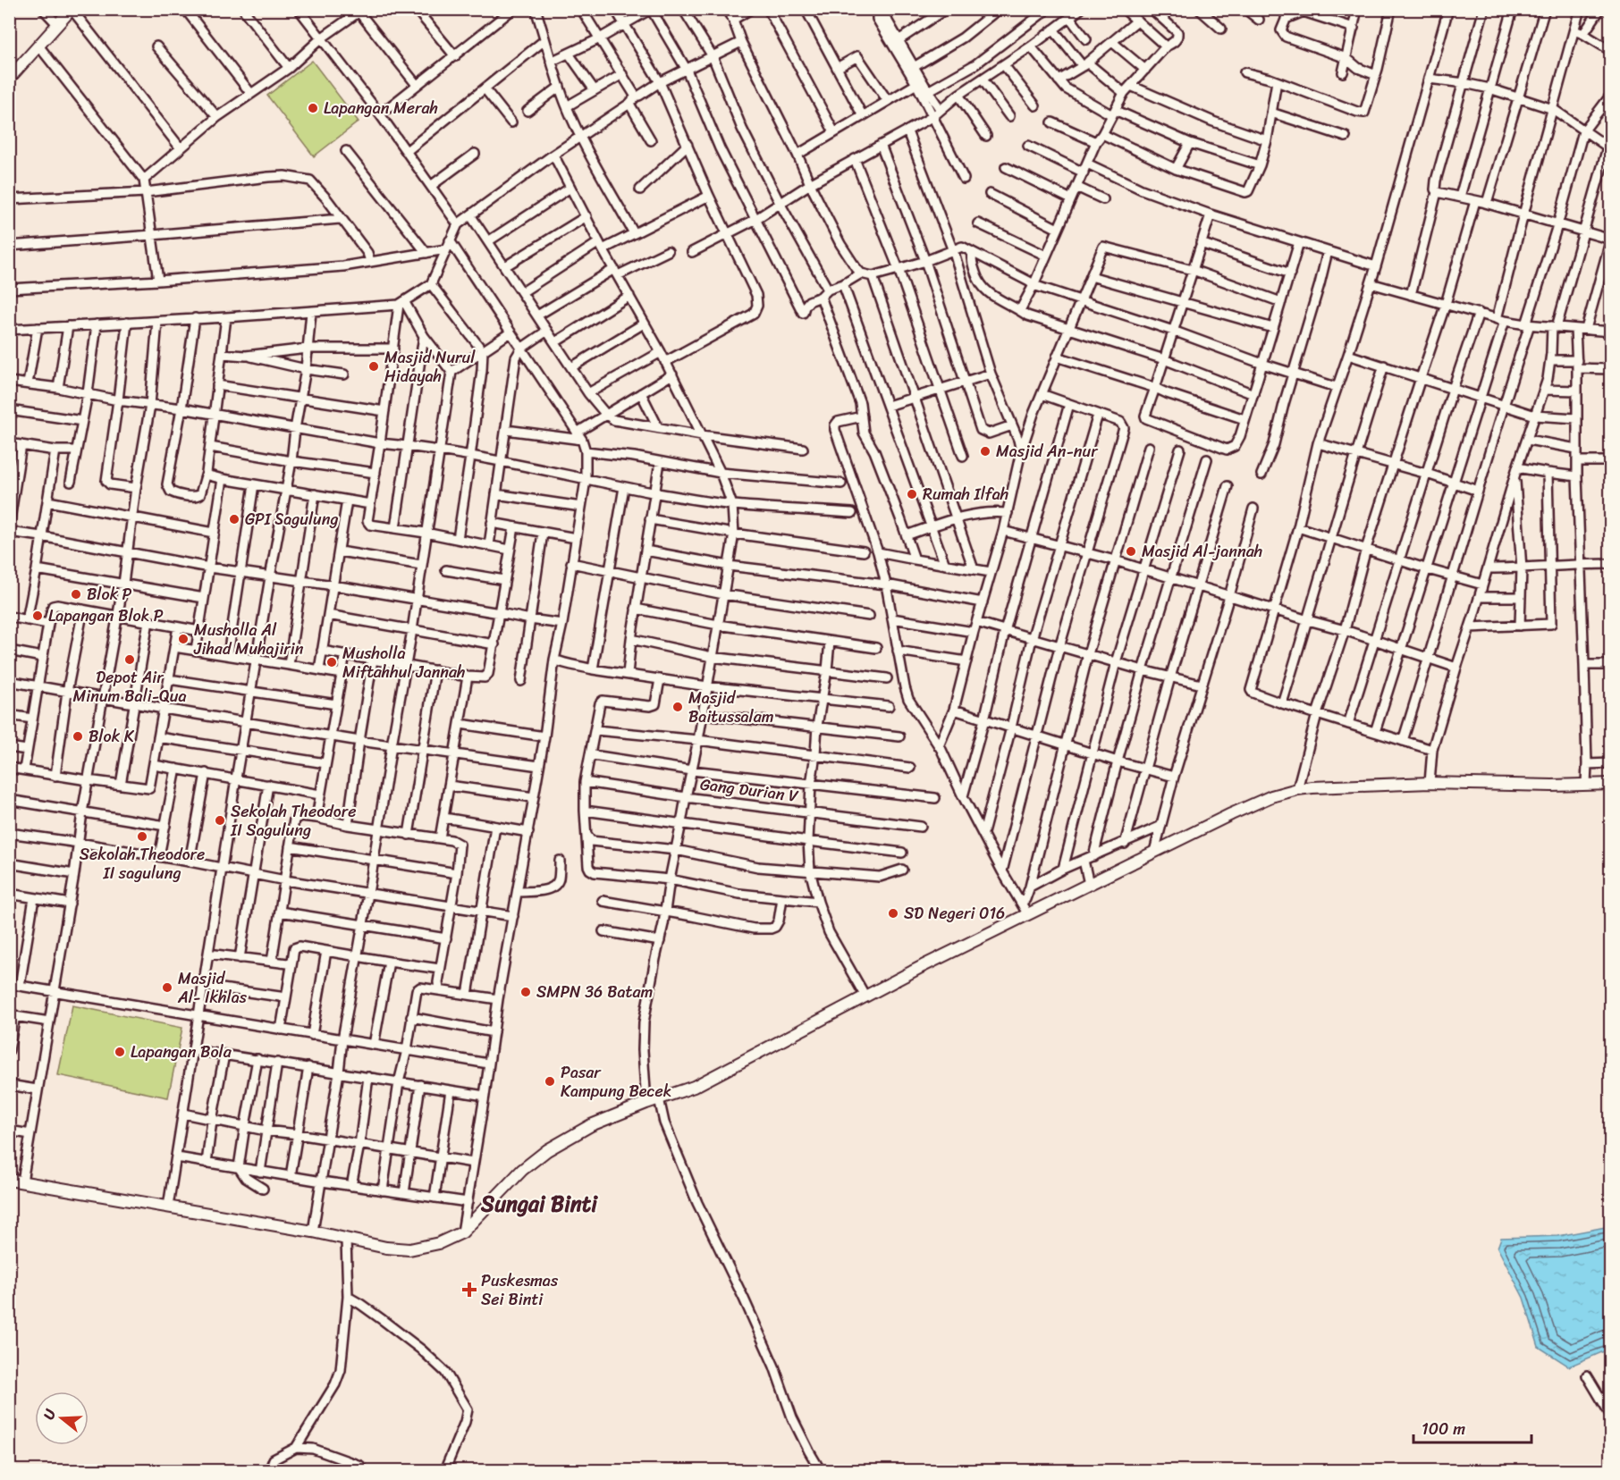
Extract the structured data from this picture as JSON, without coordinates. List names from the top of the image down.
{
  "streets": {
    "street": ["Gang Durian V"]
  },
  "districts": ["Sungai Binti"],
  "places": {
    "other": [
      "Lapangan Merah",
      "Masjid Nurul Hidayah",
      "Masjid An-nur",
      "Rumah Ilfah",
      "GPI Sagulung",
      "Masjid Al-jannah",
      "Blok P",
      "Lapangan Blok P",
      "Musholla Al Jihad Muhajirin",
      "Depot Air Minum Bali-Qua",
      "Musholla Miftahhul Jannah",
      "Masjid Baitussalam",
      "Blok K",
      "Sekolah Theodore II Sagulung",
      "Sekolah Theodore II sagulung",
      "SD Negeri 016",
      "Masjid Al- Ikhlas",
      "SMPN 36 Batam",
      "Lapangan Bola",
      "Pasar Kampung Becek"
    ],
    "health": ["Puskesmas Sei Binti"]
  },
  "scale_bar": "100 m",
  "north": "left"
}
